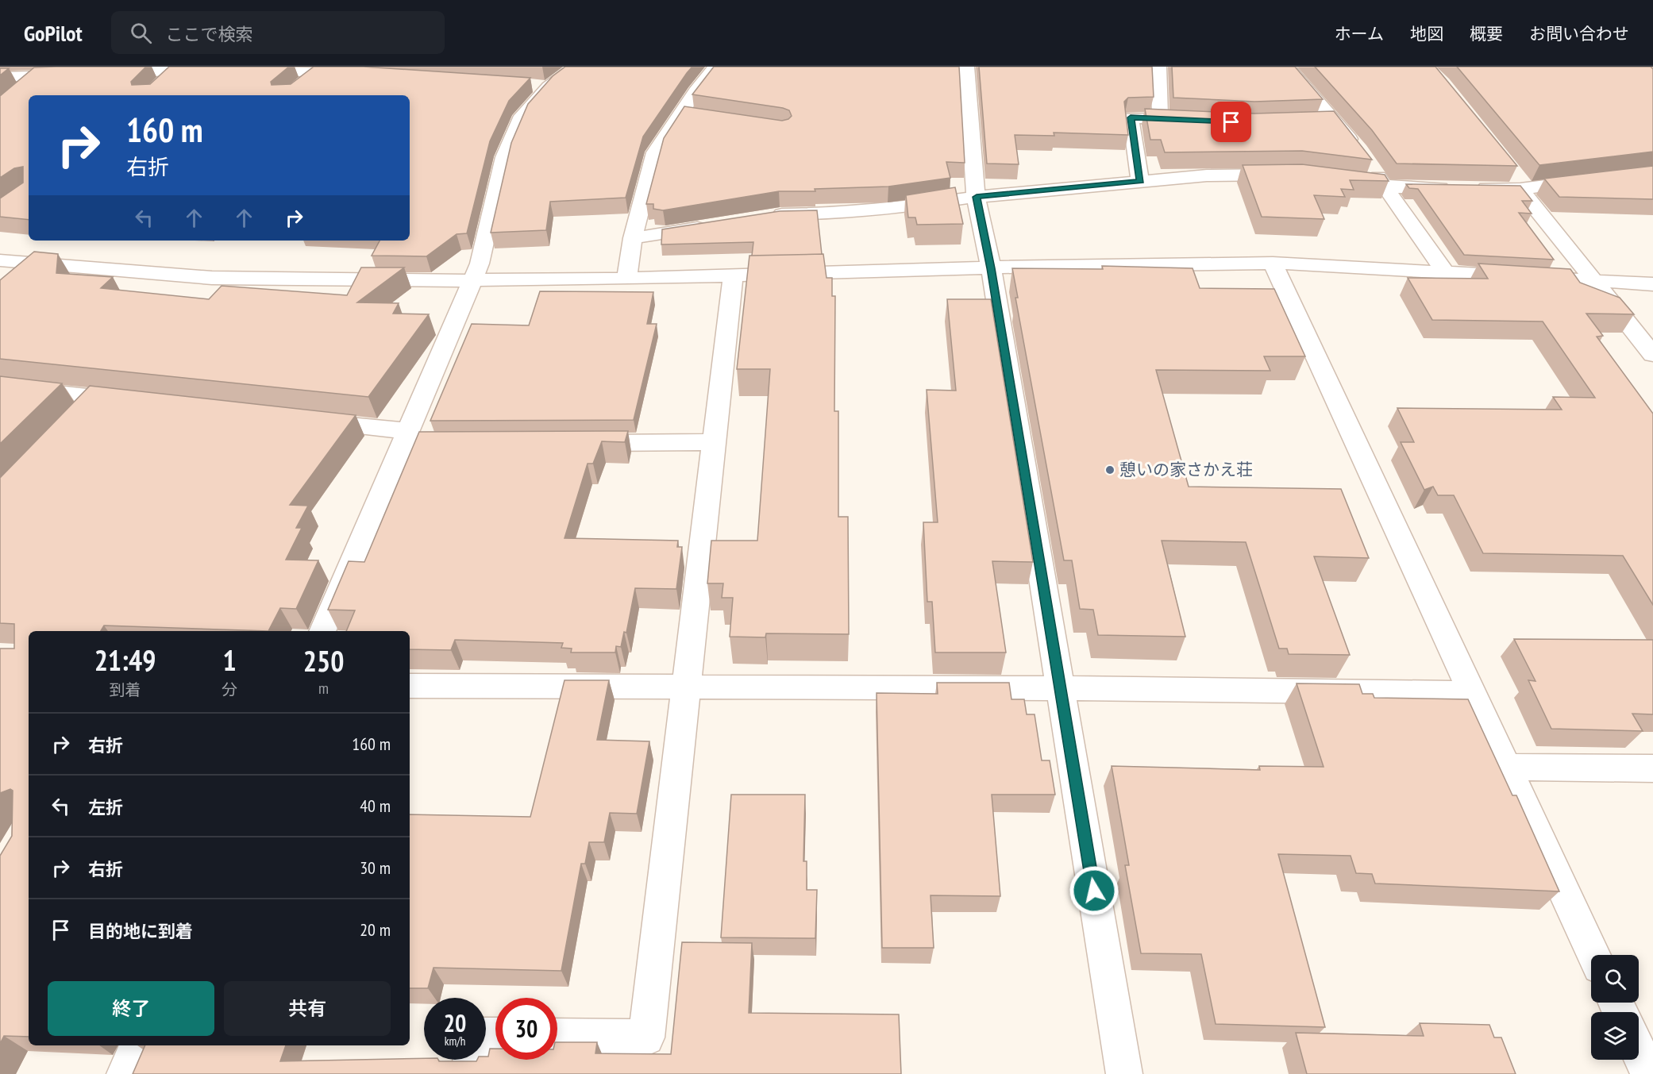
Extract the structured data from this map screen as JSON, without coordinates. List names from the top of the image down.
{
  "places": ["憩いの家さかえ荘"],
  "page": {
    "header": "GoPilot",
    "search": "ここで検索",
    "nav": [
      "ホーム",
      "地図",
      "概要",
      "お問い合わせ"
    ],
    "turn": ["160 m", "右折"],
    "eta": [
      "21:49",
      "到着",
      "1",
      "分",
      "250",
      "m"
    ],
    "list": [
      {
        "name": "右折",
        "value": "160 m"
      },
      {
        "name": "左折",
        "value": "40 m"
      },
      {
        "name": "右折",
        "value": "30 m"
      },
      {
        "name": "目的地に到着",
        "value": "20 m"
      }
    ],
    "buttons": ["終了", "共有"],
    "speed": "20 km/h",
    "limit": "30"
  }
}
